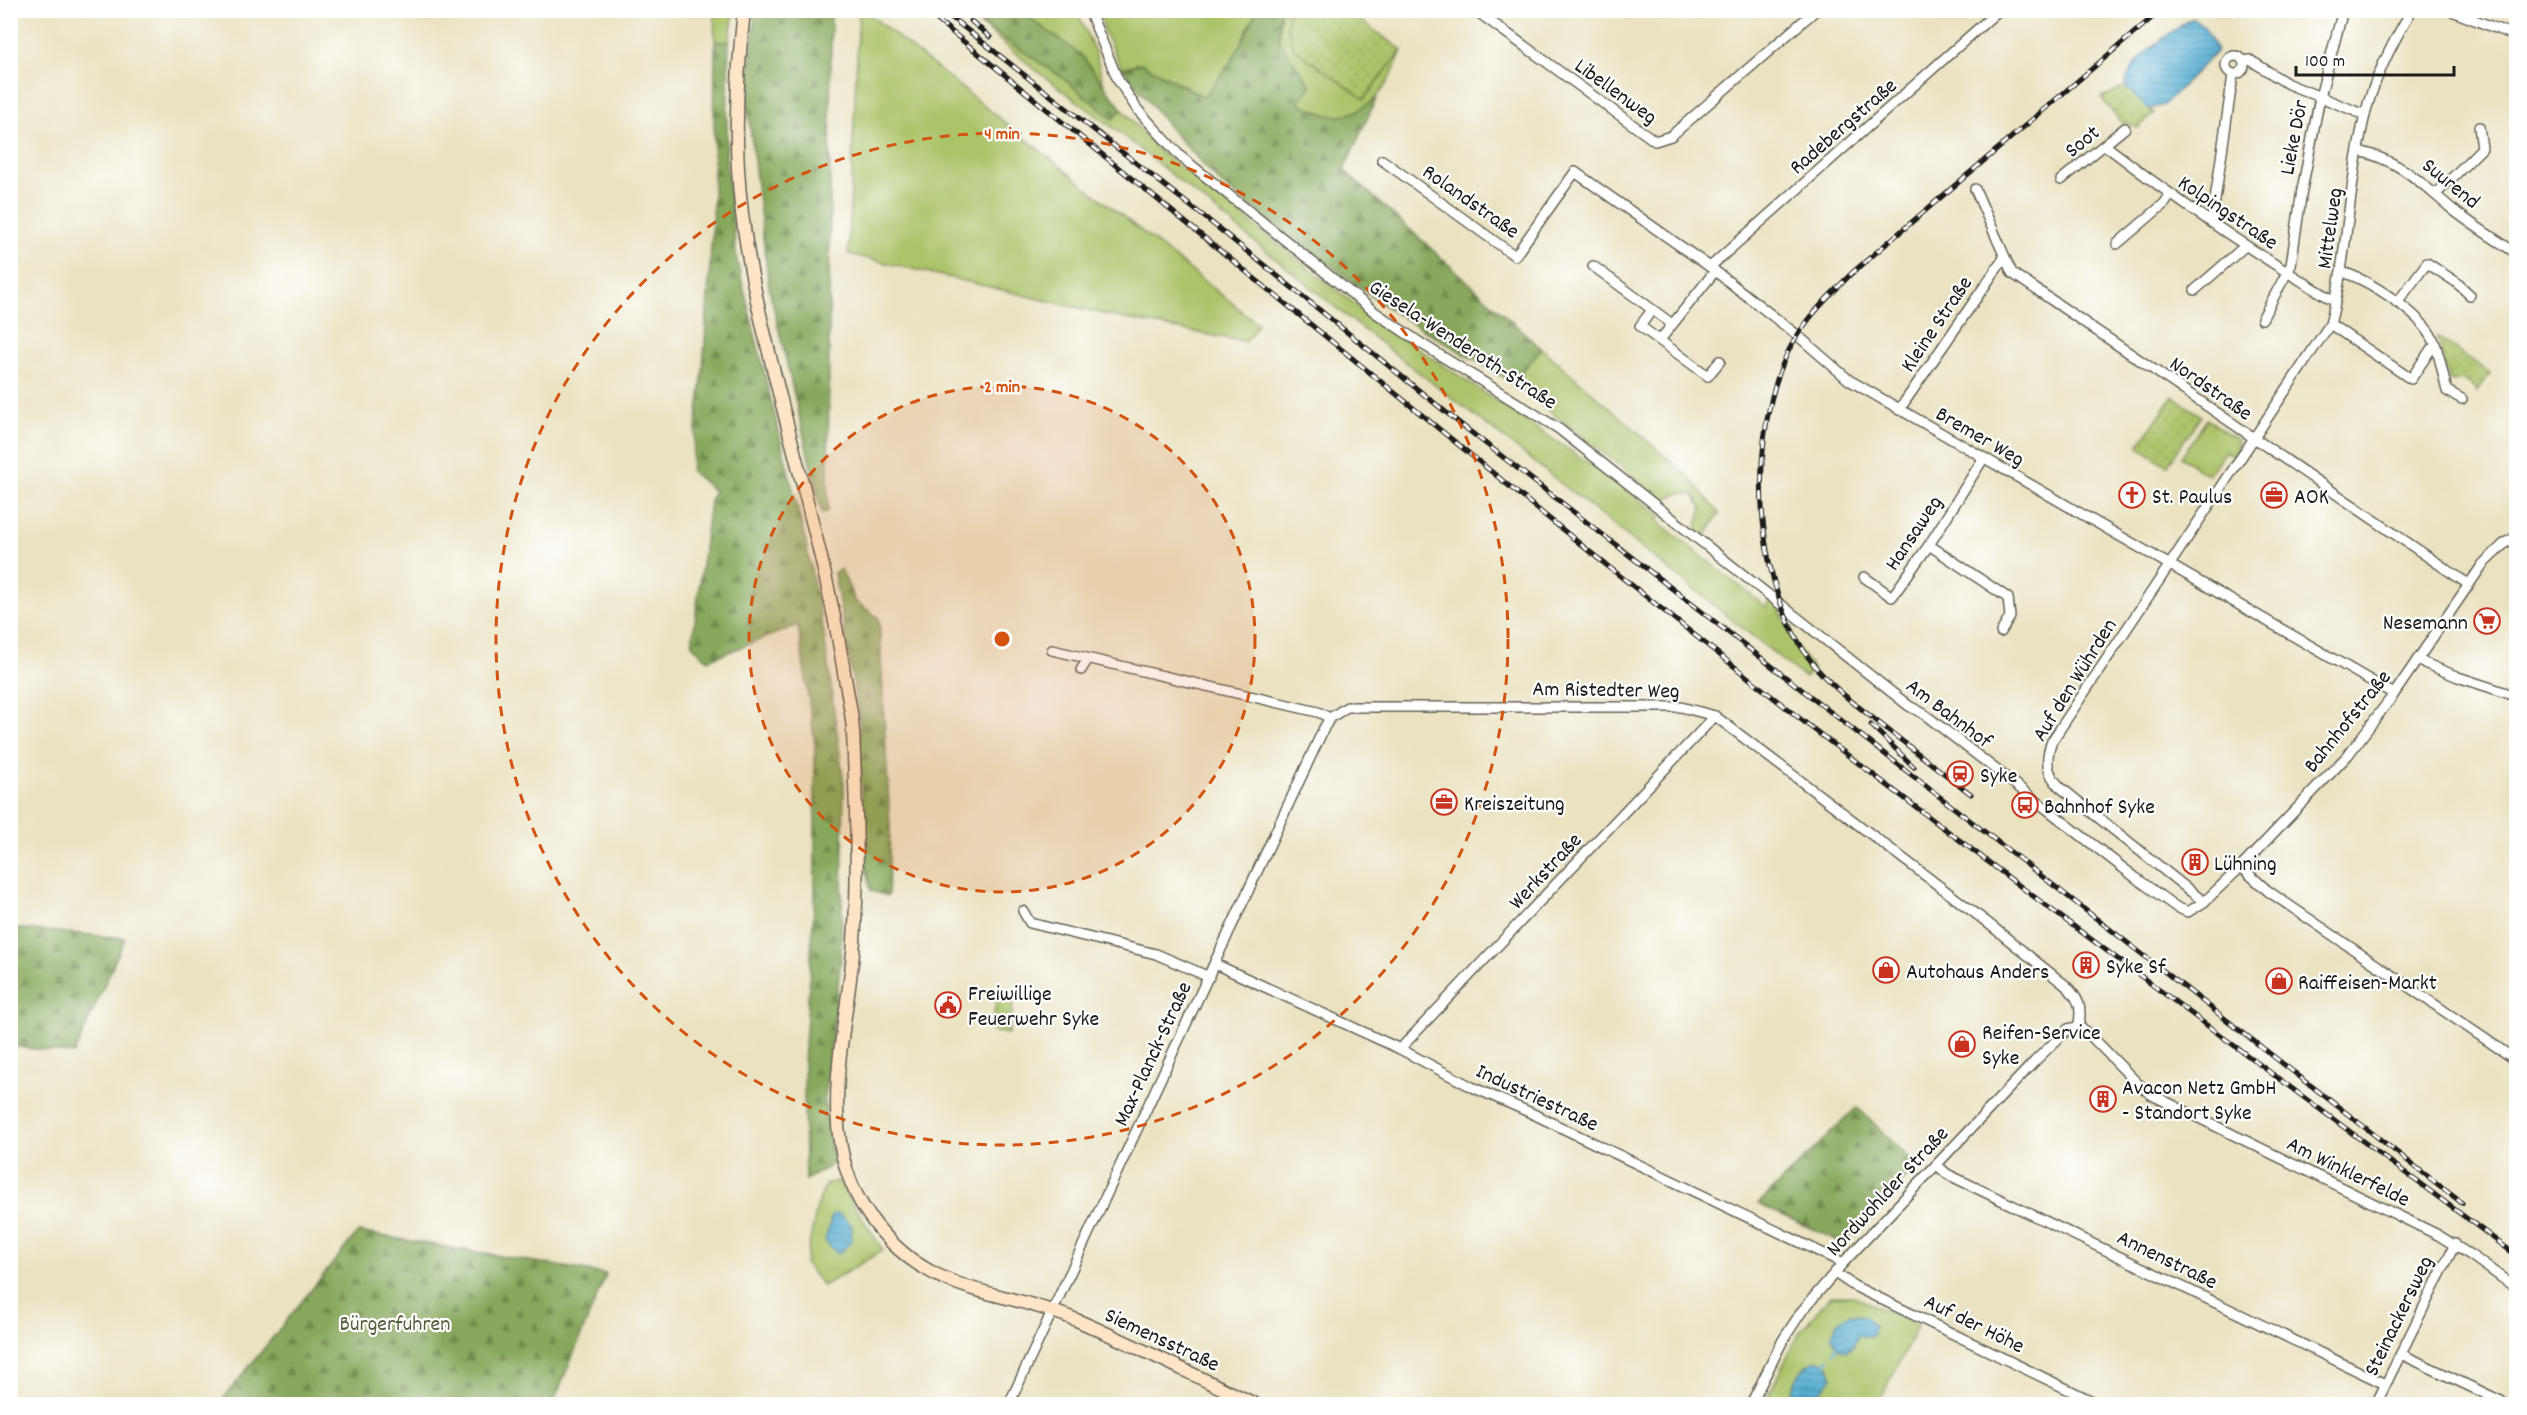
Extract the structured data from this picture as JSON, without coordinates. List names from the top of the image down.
{
  "streets": {
    "main road": ["Siemensstraße"],
    "street": [
      "Libellenweg",
      "Radebergstraße",
      "Lieke Dör",
      "Soot",
      "Suurend",
      "Rolandstraße",
      "Kolpingstraße",
      "Mittelweg",
      "Kleine Straße",
      "Giesela-Wenderoth-Straße",
      "Nordstraße",
      "Bremer Weg",
      "Hansaweg",
      "Auf den Wührden",
      "Am Ristedter Weg",
      "Am Bahnhof",
      "Bahnhofstraße",
      "Werkstraße",
      "Max-Planck-Straße",
      "Industriestraße",
      "Am Winklerfelde",
      "Nordwohlder Straße",
      "Annenstraße",
      "Steinackersweg",
      "Auf der Höhe"
    ]
  },
  "crossings": [
    ["Radebergstraße", "Bremer Weg"],
    ["Lieke Dör", "Kolpingstraße"],
    ["Soot", "Kolpingstraße"],
    ["Suurend", "Mittelweg"],
    ["Rolandstraße", "Bremer Weg"],
    ["Kolpingstraße", "Mittelweg"],
    ["Mittelweg", "Nordstraße"],
    ["Mittelweg", "Auf den Wührden"],
    ["Kleine Straße", "Nordstraße"],
    ["Kleine Straße", "Bremer Weg"],
    ["Giesela-Wenderoth-Straße", "Am Bahnhof"],
    ["Nordstraße", "Auf den Wührden"],
    ["Nordstraße", "Bahnhofstraße"],
    ["Bremer Weg", "Hansaweg"],
    ["Bremer Weg", "Auf den Wührden"],
    ["Bremer Weg", "Bahnhofstraße"],
    ["Auf den Wührden", "Bahnhofstraße"],
    ["Am Ristedter Weg", "Werkstraße"],
    ["Am Ristedter Weg", "Max-Planck-Straße"],
    ["Am Ristedter Weg", "Am Winklerfelde"],
    ["Am Ristedter Weg", "Nordwohlder Straße"],
    ["Am Bahnhof", "Bahnhofstraße"],
    ["Werkstraße", "Industriestraße"],
    ["Max-Planck-Straße", "Industriestraße"],
    ["Max-Planck-Straße", "Siemensstraße"],
    ["Industriestraße", "Nordwohlder Straße"],
    ["Am Winklerfelde", "Nordwohlder Straße"],
    ["Am Winklerfelde", "Steinackersweg"],
    ["Nordwohlder Straße", "Annenstraße"],
    ["Nordwohlder Straße", "Auf der Höhe"],
    ["Annenstraße", "Steinackersweg"]
  ],
  "parks": ["Bürgerfuhren"],
  "places": {
    "church": ["St. Paulus"],
    "office": ["AOK", "Kreiszeitung"],
    "supermarket": ["Nesemann"],
    "station": ["Syke"],
    "bus stop": ["Bahnhof Syke"],
    "building": ["Lühning", "Syke Sf", "Avacon Netz GmbH - Standort Syke"],
    "shop": ["Autohaus Anders", "Raiffeisen-Markt", "Reifen-Service Syke"],
    "public building": ["Freiwillige Feuerwehr Syke"]
  },
  "scale_bar": "100 m",
  "rings": ["4 min", "2 min"]
}
